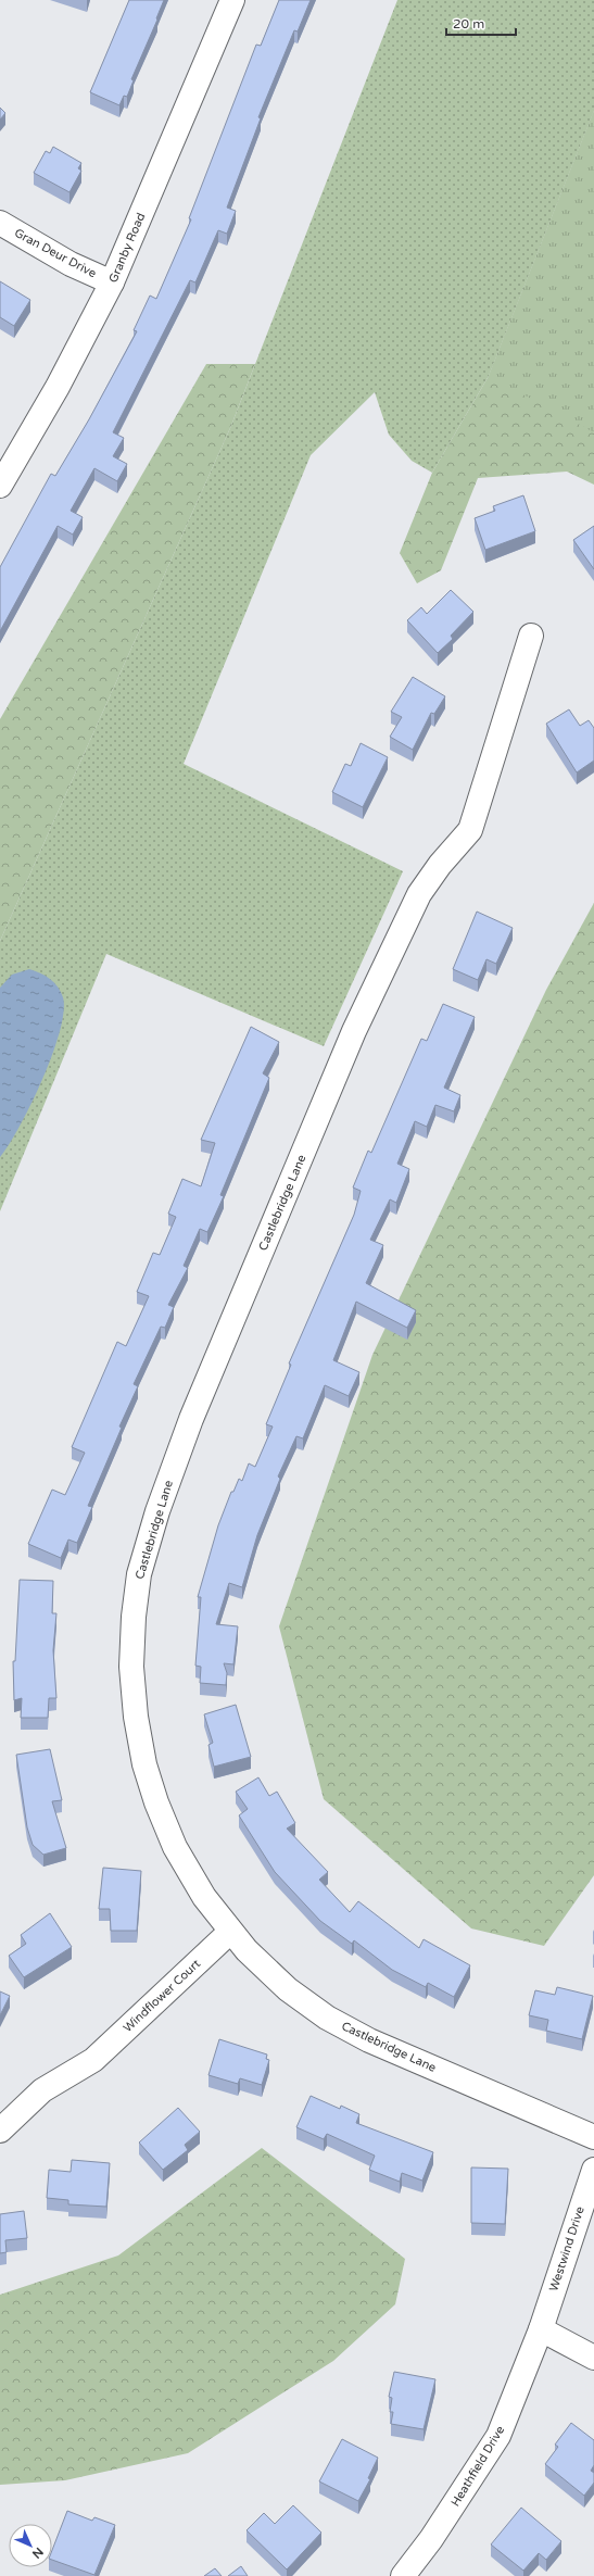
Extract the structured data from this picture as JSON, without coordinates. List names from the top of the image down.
{
  "streets": {
    "street": [
      "Granby Road",
      "Gran Deur Drive",
      "Castlebridge Lane",
      "Windflower Court",
      "Westwind Drive",
      "Heathfield Drive"
    ]
  },
  "crossings": [
    ["Granby Road", "Gran Deur Drive"],
    ["Castlebridge Lane", "Windflower Court"],
    ["Westwind Drive", "Heathfield Drive"]
  ],
  "scale_bar": "20 m",
  "north": "bottom right"
}
